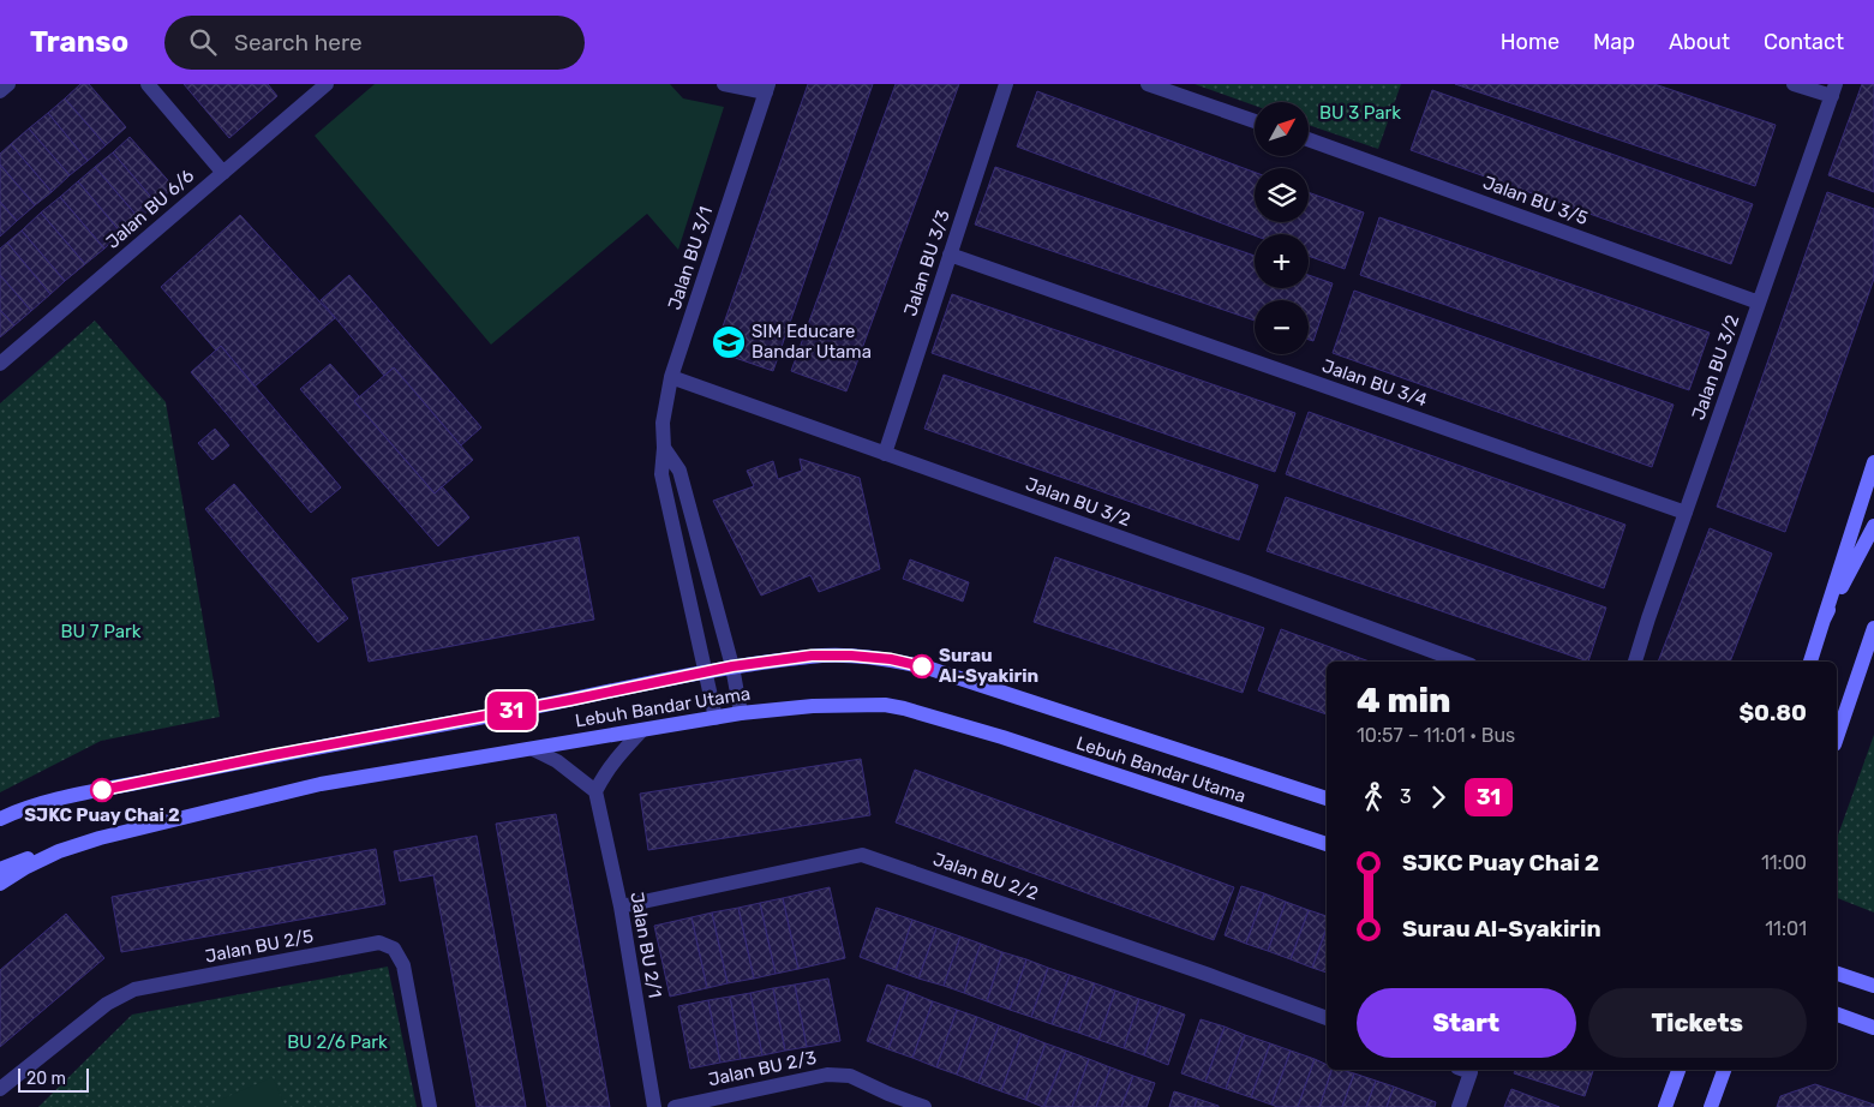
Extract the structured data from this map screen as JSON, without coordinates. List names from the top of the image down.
{
  "streets": {
    "main road": ["Lebuh Bandar Utama"],
    "street": [
      "Jalan BU 3/5",
      "Jalan BU 6/6",
      "Jalan BU 3/1",
      "Jalan BU 3/3",
      "Jalan BU 3/2",
      "Jalan BU 3/4",
      "Jalan BU 2/2",
      "Jalan BU 2/1",
      "Jalan BU 2/5",
      "Jalan BU 2/3"
    ]
  },
  "crossings": [
    ["Jalan BU 3/5", "Jalan BU 3/2"],
    ["Jalan BU 3/1", "Jalan BU 3/2"],
    ["Jalan BU 3/1", "Lebuh Bandar Utama"],
    ["Jalan BU 3/3", "Jalan BU 3/2"],
    ["Jalan BU 3/3", "Jalan BU 3/4"],
    ["Jalan BU 3/2", "Jalan BU 3/4"],
    ["Jalan BU 2/2", "Jalan BU 2/1"]
  ],
  "parks": ["BU 3 Park", "BU 7 Park", "BU 2/6 Park"],
  "places": {
    "school or university": ["SIM Educare Bandar Utama"],
    "other": ["Surau Al-Syakirin", "SJKC Puay Chai 2"]
  },
  "lines": ["bus line 31"],
  "scale_bar": "20 m",
  "north": "top right",
  "page": {
    "header": "Transo",
    "search": "Search here",
    "nav": [
      "Home",
      "Map",
      "About",
      "Contact"
    ],
    "on_map": "31",
    "map_buttons": ["+", "−"],
    "heading": ["4 min", "10:57 – 11:01 · Bus", "$0.80"],
    "legs": ["3", "31"],
    "list": [
      {
        "name": "SJKC Puay Chai 2",
        "value": "11:00"
      },
      {
        "name": "Surau Al-Syakirin",
        "value": "11:01"
      }
    ],
    "buttons": ["Start", "Tickets"],
    "scale": "20 m"
  }
}
